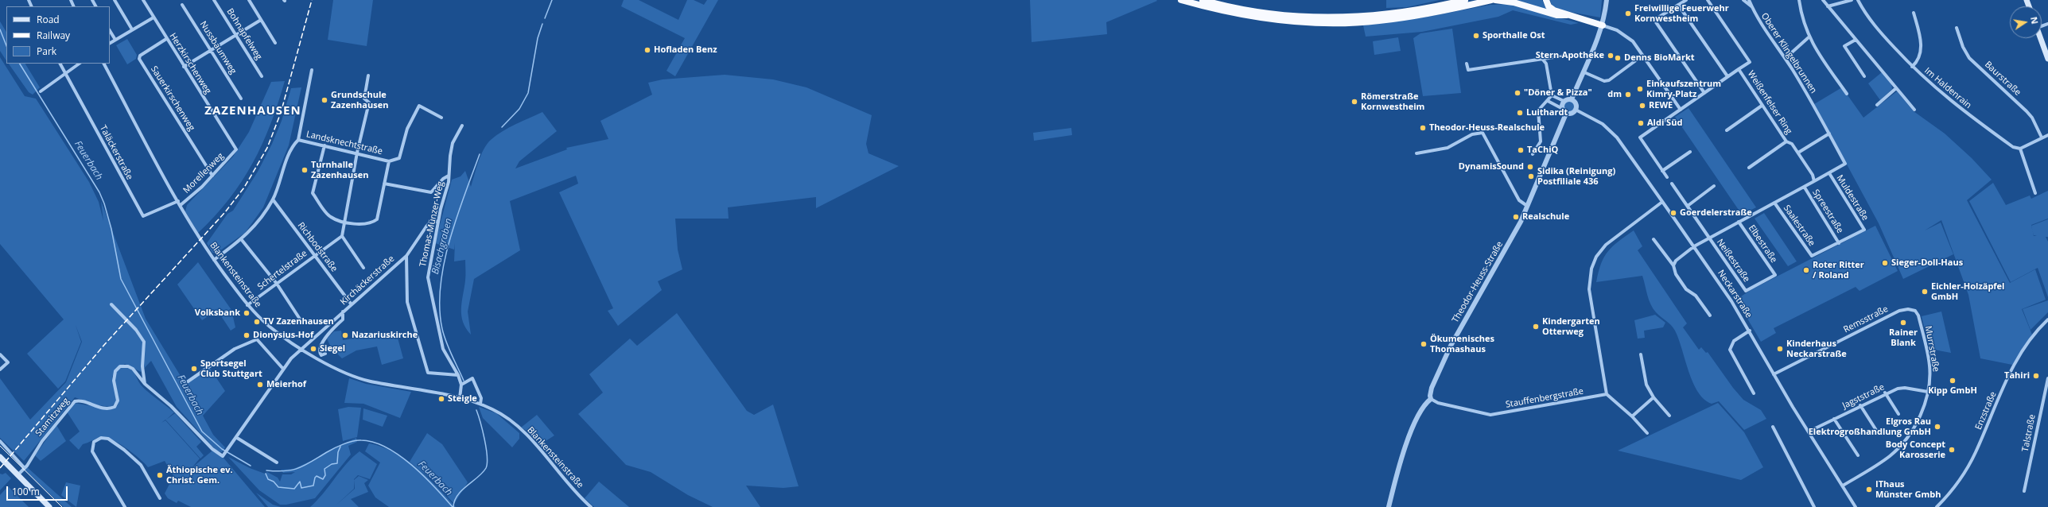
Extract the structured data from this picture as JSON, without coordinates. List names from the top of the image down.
{
  "streets": {
    "street": [
      "Bohnapfelweg",
      "Nussbaumweg",
      "Oberer Klingelbrunnen",
      "Herzkirschenweg",
      "Baurstraße",
      "Im Haldenrain",
      "Sauerkirschenweg",
      "Weißenfelser Ring",
      "Landsknechtstraße",
      "Taläckerstraße",
      "Morellenweg",
      "Muldestraße",
      "Spreestraße",
      "Thomas-Münzer-Weg",
      "Saalestraße",
      "Elbestraße",
      "Richbodstraße",
      "Neißestraße",
      "Schertelstraße",
      "Blankensteinstraße",
      "Kirchäckerstraße",
      "Theodor-Heuss-Straße",
      "Neckarstraße",
      "Remsstraße",
      "Murrstraße",
      "Jagststraße",
      "Stauffenbergstraße",
      "Enzstraße",
      "Stamitzweg",
      "Talstraße"
    ]
  },
  "crossings": [
    ["Oberer Klingelbrunnen", "Muldestraße"],
    ["Herzkirschenweg", "Sauerkirschenweg"],
    ["Herzkirschenweg", "Morellenweg"],
    ["Sauerkirschenweg", "Morellenweg"],
    ["Landsknechtstraße", "Richbodstraße"],
    ["Landsknechtstraße", "Blankensteinstraße"],
    ["Taläckerstraße", "Blankensteinstraße"],
    ["Morellenweg", "Blankensteinstraße"],
    ["Muldestraße", "Spreestraße"],
    ["Muldestraße", "Saalestraße"],
    ["Spreestraße", "Saalestraße"],
    ["Thomas-Münzer-Weg", "Blankensteinstraße"],
    ["Thomas-Münzer-Weg", "Kirchäckerstraße"],
    ["Elbestraße", "Neißestraße"],
    ["Richbodstraße", "Schertelstraße"],
    ["Richbodstraße", "Kirchäckerstraße"],
    ["Schertelstraße", "Blankensteinstraße"],
    ["Blankensteinstraße", "Kirchäckerstraße"],
    ["Kirchäckerstraße", "Stamitzweg"],
    ["Theodor-Heuss-Straße", "Neckarstraße"],
    ["Theodor-Heuss-Straße", "Stauffenbergstraße"],
    ["Neckarstraße", "Remsstraße"],
    ["Neckarstraße", "Murrstraße"],
    ["Neckarstraße", "Jagststraße"],
    ["Remsstraße", "Murrstraße"],
    ["Murrstraße", "Jagststraße"]
  ],
  "districts": ["ZAZENHAUSEN"],
  "water": ["Feuerbach", "Bisachgraben"],
  "places": [
    "Freiwillige Feuerwehr Kornwestheim",
    "Sporthalle Ost",
    "Hofladen Benz",
    "Stern-Apotheke",
    "Denns BioMarkt",
    "Einkaufszentrum Kimry-Platz",
    "\"Döner & Pizza\"",
    "dm",
    "Grundschule Zazenhausen",
    "Römerstraße Kornwestheim",
    "REWE",
    "Luithardt",
    "Aldi Süd",
    "Theodor-Heuss-Realschule",
    "TaChiQ",
    "DynamisSound",
    "Turnhalle Zazenhausen",
    "Sidika (Reinigung) Postfiliale 436",
    "Goerdelerstraße",
    "Realschule",
    "Sieger-Doll-Haus",
    "Roter Ritter / Roland",
    "Eichler-Holzäpfel GmbH",
    "Volksbank",
    "TV Zazenhausen",
    "Rainer Blank",
    "Kindergarten Otterweg",
    "Dionysius-Hof",
    "Nazariuskirche",
    "Ökumenisches Thomashaus",
    "Siegel",
    "Kinderhaus Neckarstraße",
    "Sportsegel Club Stuttgart",
    "Tahiri",
    "Kipp GmbH",
    "Meierhof",
    "Steigle",
    "Elgros Rau Elektrogroßhandlung GmbH",
    "Body Concept Karosserie",
    "Äthiopische ev. Christ. Gem.",
    "IThaus Münster Gmbh"
  ],
  "legend": ["Road", "Railway", "Park"],
  "scale_bar": "100 m",
  "north": "right"
}
